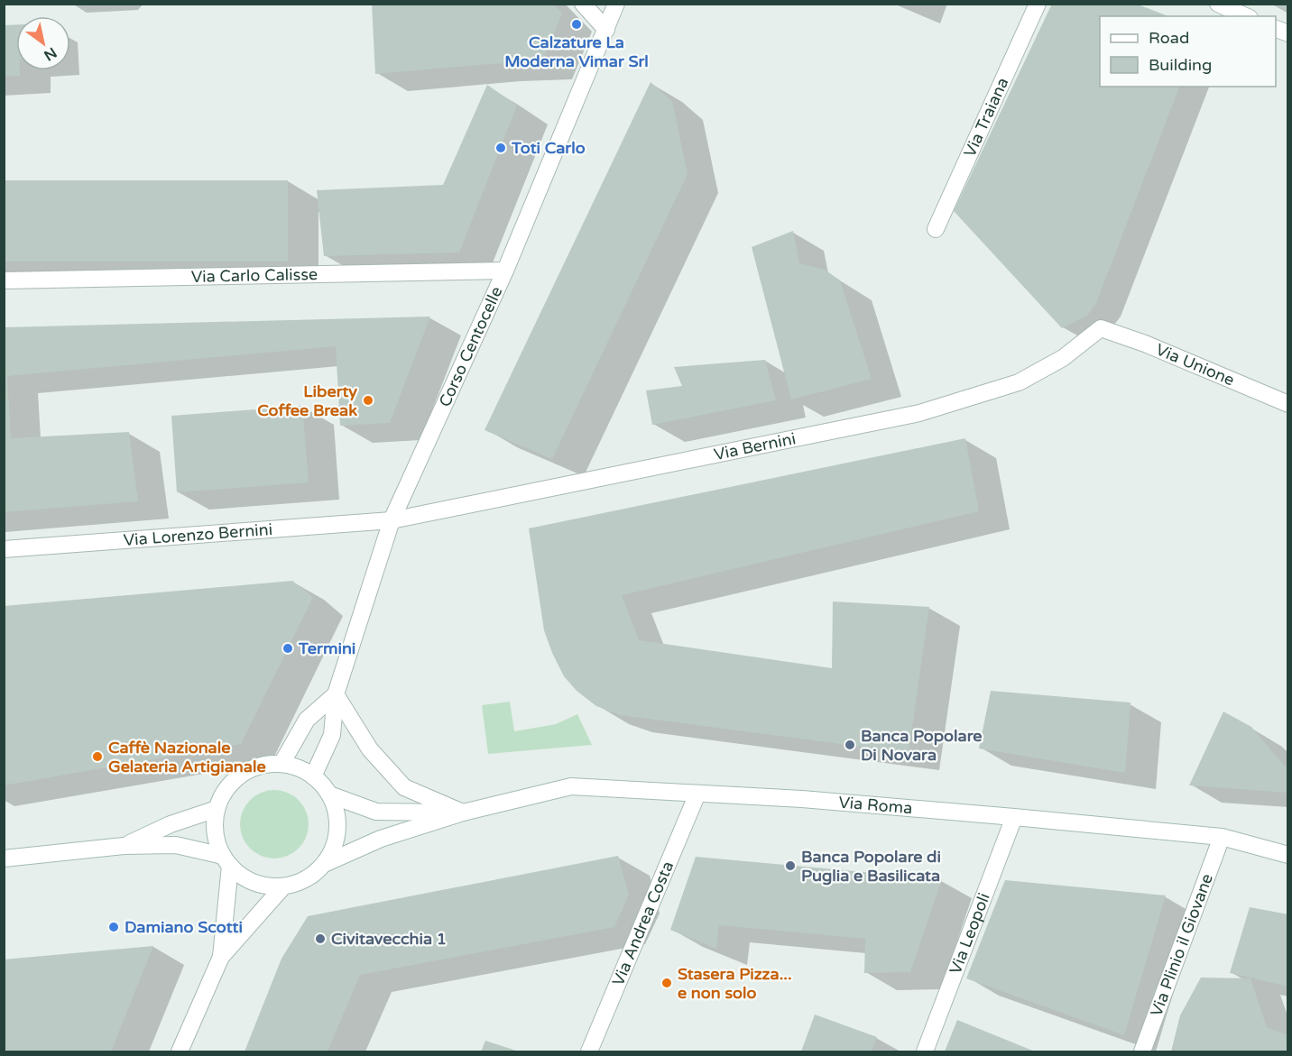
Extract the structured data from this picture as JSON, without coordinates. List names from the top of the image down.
{
  "streets": {
    "street": [
      "Via Traiana",
      "Via Carlo Calisse",
      "Corso Centocelle",
      "Via Unione",
      "Via Bernini",
      "Via Lorenzo Bernini",
      "Via Roma",
      "Via Andrea Costa",
      "Via Leopoli",
      "Via Plinio il Giovane"
    ]
  },
  "crossings": [
    ["Via Carlo Calisse", "Corso Centocelle"],
    ["Corso Centocelle", "Via Bernini"],
    ["Corso Centocelle", "Via Lorenzo Bernini"],
    ["Via Unione", "Via Bernini"],
    ["Via Bernini", "Via Lorenzo Bernini"],
    ["Via Roma", "Via Andrea Costa"],
    ["Via Roma", "Via Leopoli"],
    ["Via Roma", "Via Plinio il Giovane"]
  ],
  "places": [
    "Calzature La Moderna Vimar Srl",
    "Toti Carlo",
    "Liberty Coffee Break",
    "Termini",
    "Banca Popolare Di Novara",
    "Caffè Nazionale Gelateria Artigianale",
    "Banca Popolare di Puglia e Basilicata",
    "Damiano Scotti",
    "Civitavecchia 1",
    "Stasera Pizza... e non solo"
  ],
  "legend": ["Road", "Building"],
  "north": "bottom right"
}
